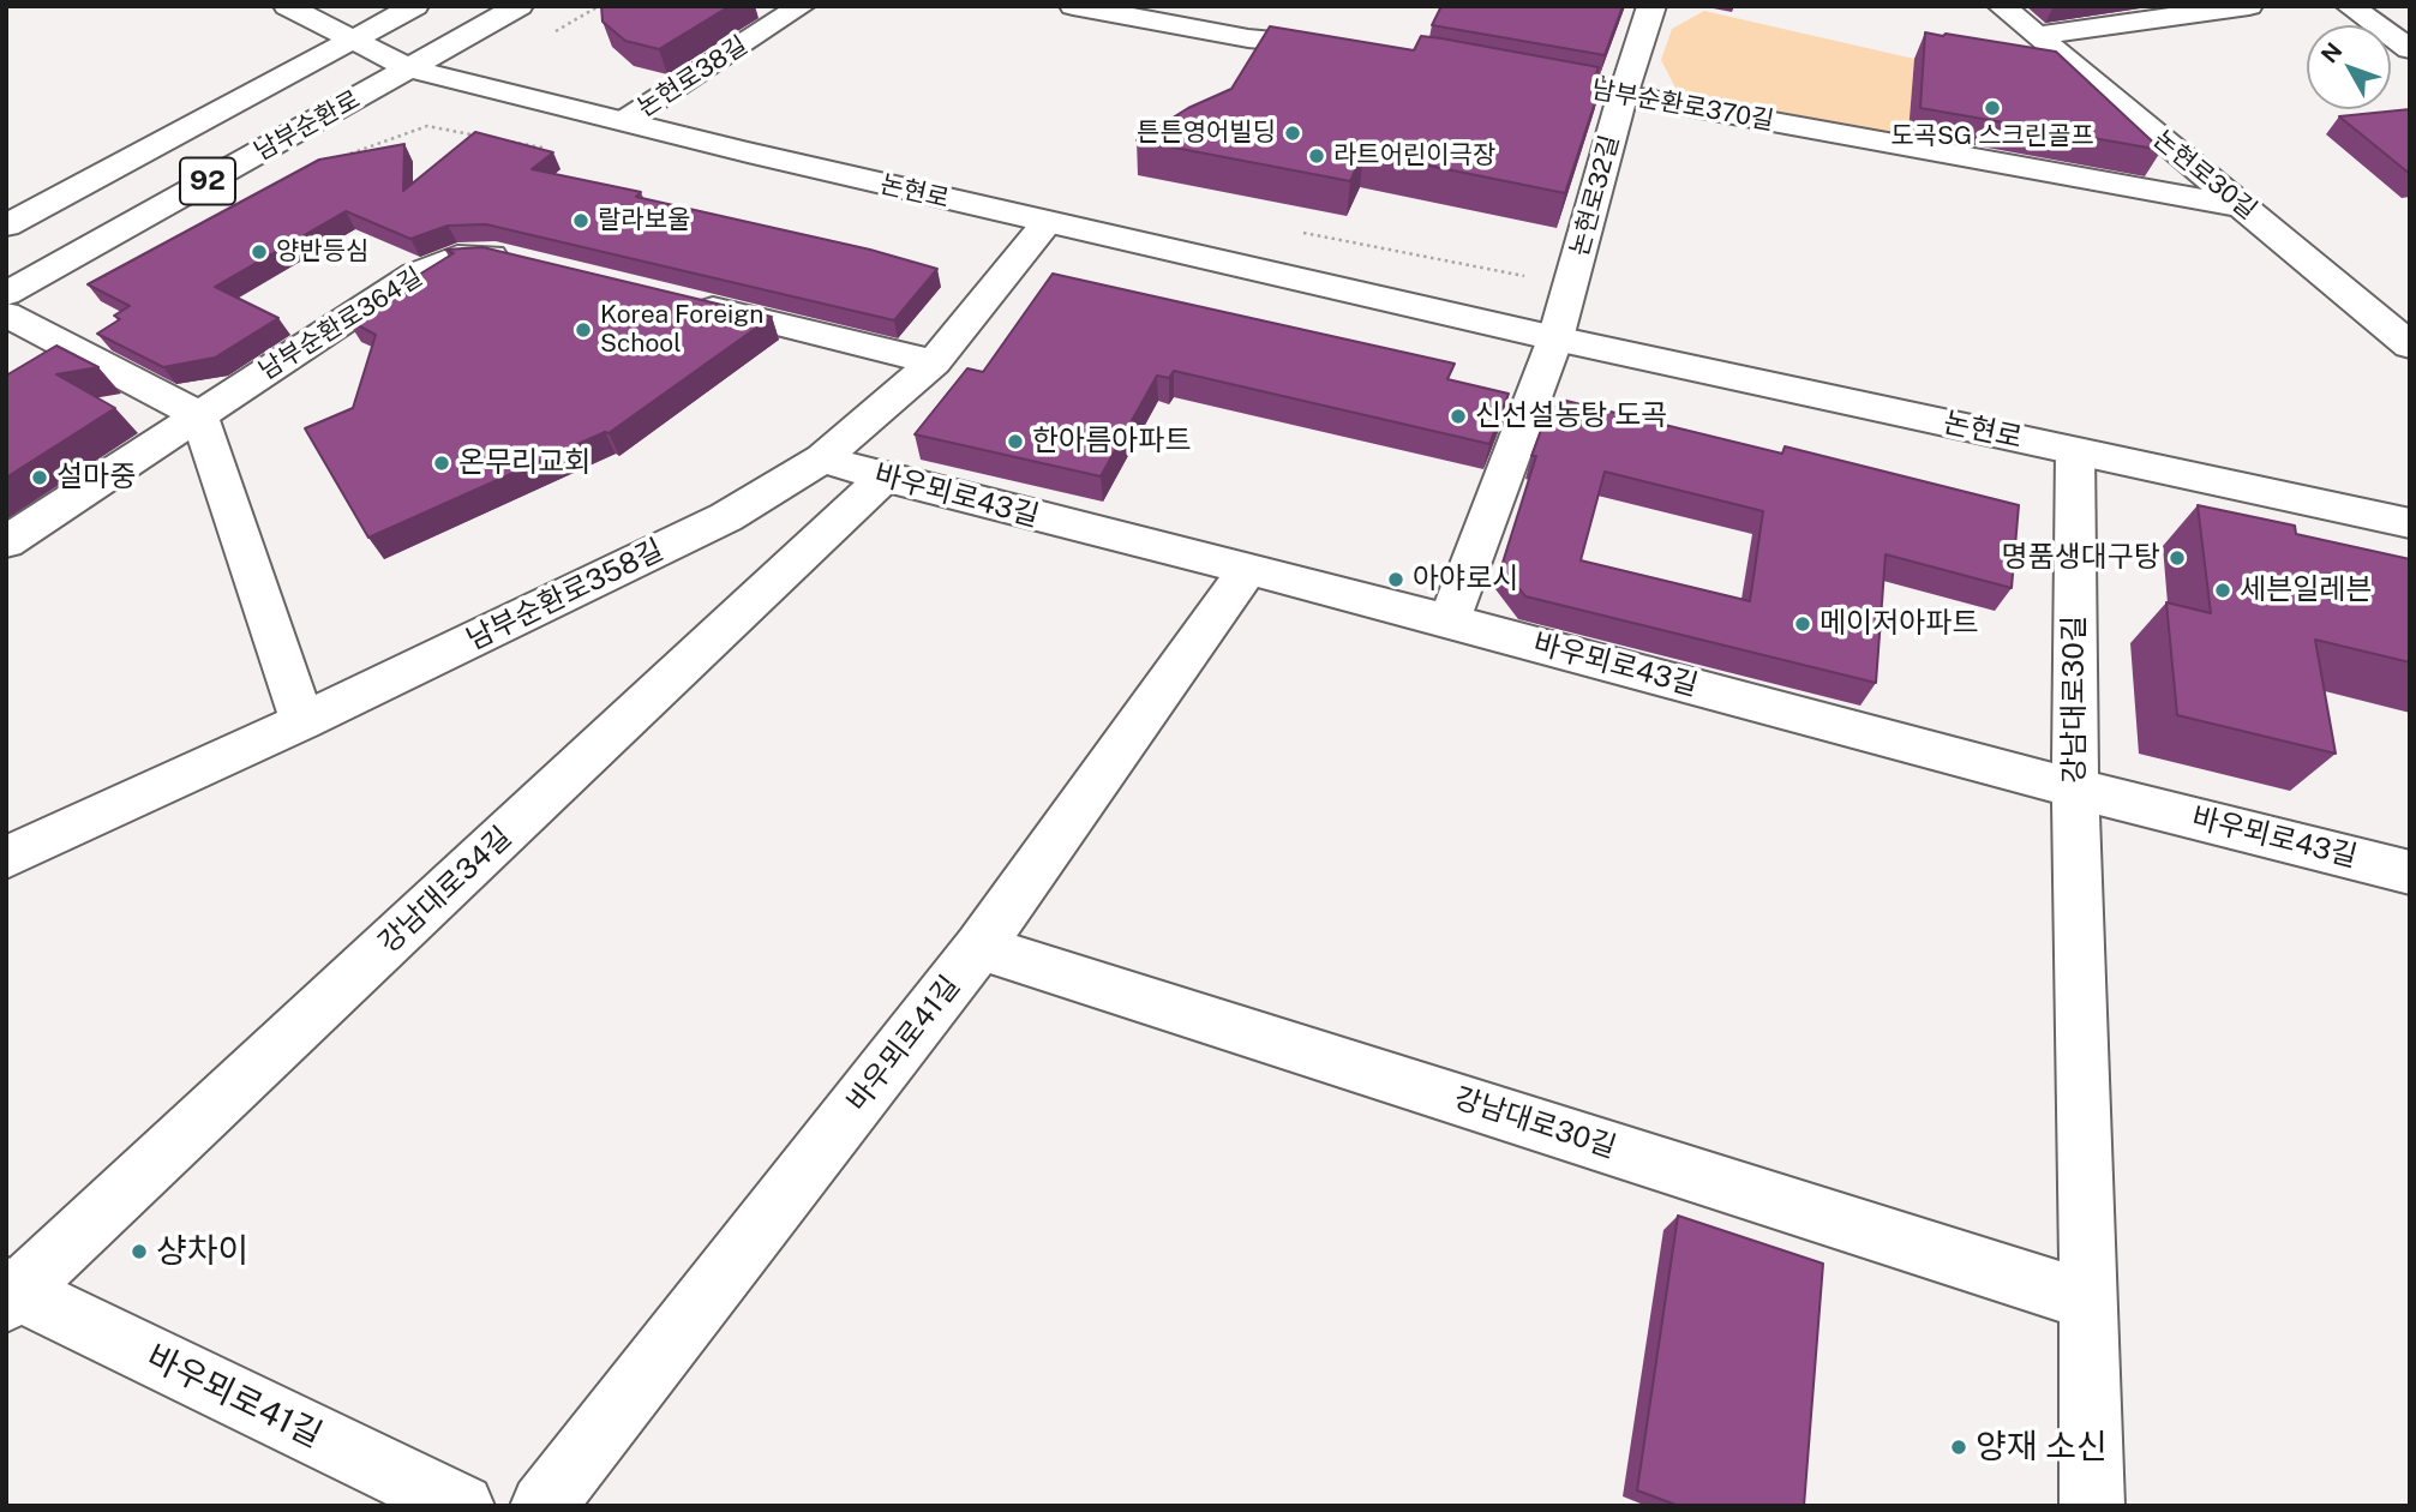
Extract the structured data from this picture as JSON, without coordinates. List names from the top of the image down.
{
  "streets": {
    "street": [
      "논현로38길",
      "남부순환로370길",
      "남부순환로",
      "논현로30길",
      "92",
      "논현로",
      "논현로32길",
      "남부순환로364길",
      "바우뫼로43길",
      "남부순환로358길",
      "강남대로30길",
      "강남대로34길",
      "바우뫼로41길"
    ]
  },
  "crossings": [
    ["논현로38길", "논현로"],
    ["남부순환로370길", "논현로30길"],
    ["남부순환로370길", "논현로32길"],
    ["남부순환로", "논현로"],
    ["논현로", "논현로32길"],
    ["논현로", "남부순환로358길"],
    ["논현로", "강남대로30길"],
    ["바우뫼로43길", "남부순환로358길"],
    ["바우뫼로43길", "강남대로30길"],
    ["바우뫼로43길", "강남대로34길"],
    ["바우뫼로43길", "바우뫼로41길"],
    ["강남대로30길", "바우뫼로41길"],
    ["강남대로34길", "바우뫼로41길"]
  ],
  "places": [
    "도곡SG 스크린골프",
    "튼튼영어빌딩",
    "라트어린이극장",
    "랄라보울",
    "양반등심",
    "Korea Foreign School",
    "신선설농탕 도곡",
    "한아름아파트",
    "온무리교회",
    "설마중",
    "명품생대구탕",
    "아야로시",
    "세븐일레븐",
    "메이저아파트",
    "샹차이",
    "양재 소신"
  ],
  "north": "top left"
}
